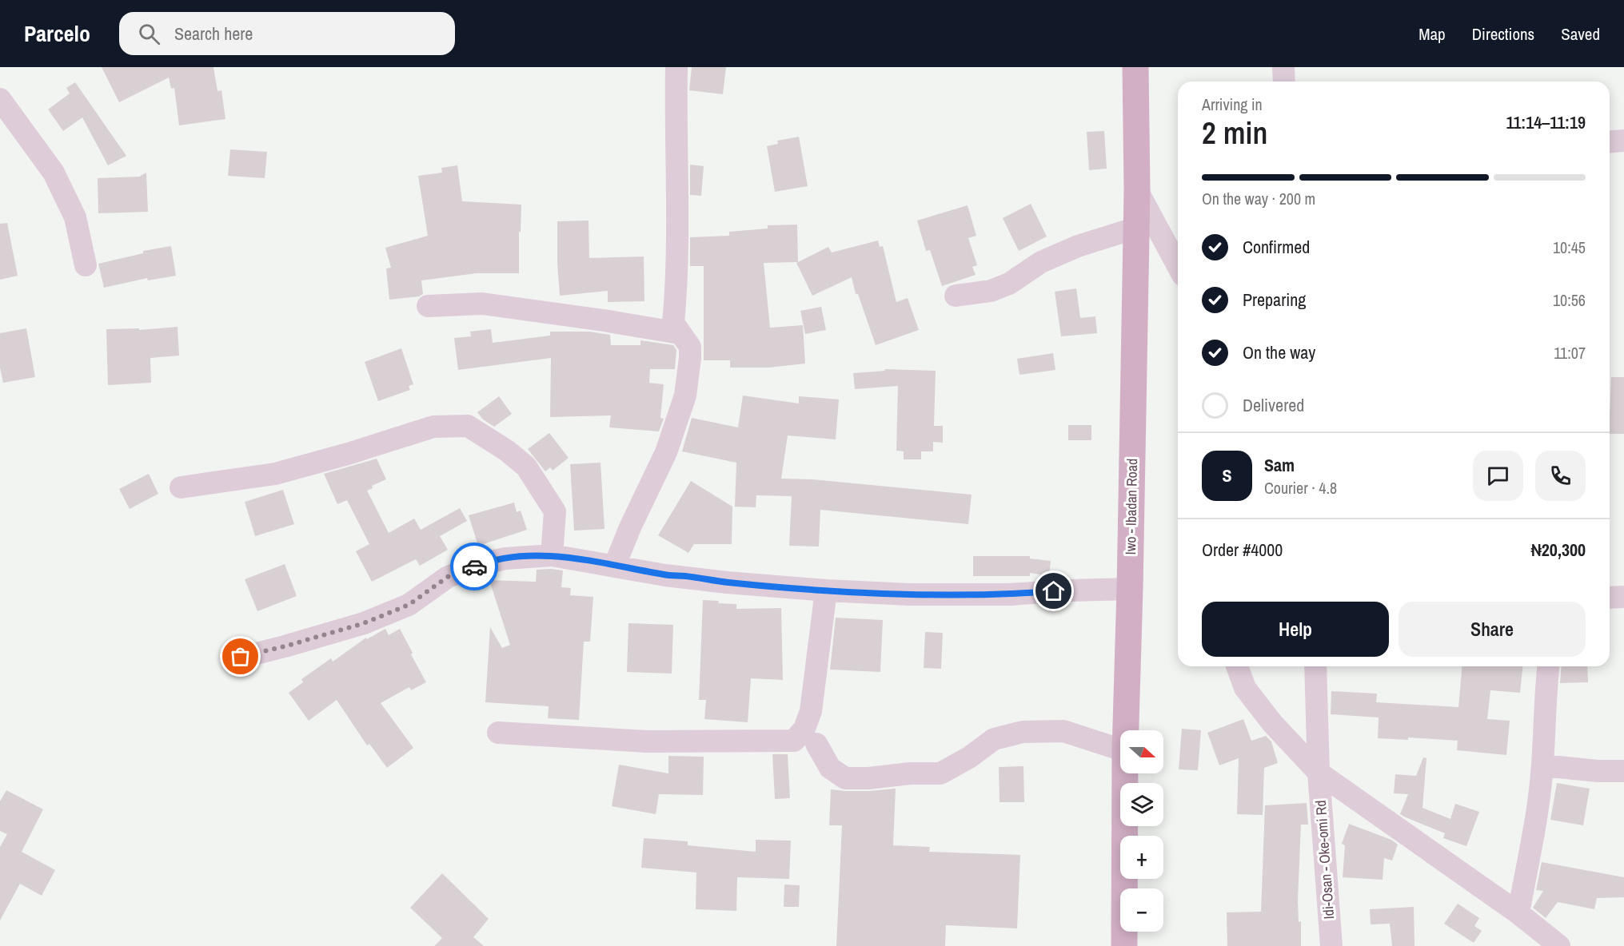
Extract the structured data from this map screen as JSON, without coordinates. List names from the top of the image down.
{
  "streets": {
    "main road": ["Iwo - Ibadan Road"],
    "street": ["Idi-Osan - Oke-omi Rd"]
  },
  "north": "right",
  "page": {
    "header": "Parcelo",
    "search": "Search here",
    "nav": ["Map", "Directions", "Saved"],
    "heading": ["2 min", "Arriving in", "11:14–11:19"],
    "panel": [
      "Sam",
      "Courier · 4.8",
      "Order #4000",
      "₦20,300"
    ],
    "bar": "On the way · 200 m",
    "list": [
      ["Confirmed", "10:45"],
      ["Preparing", "10:56"],
      ["On the way", "11:07"],
      "Delivered"
    ],
    "round": "S",
    "buttons": ["Help", "Share"],
    "map_buttons": ["+", "−"]
  }
}
